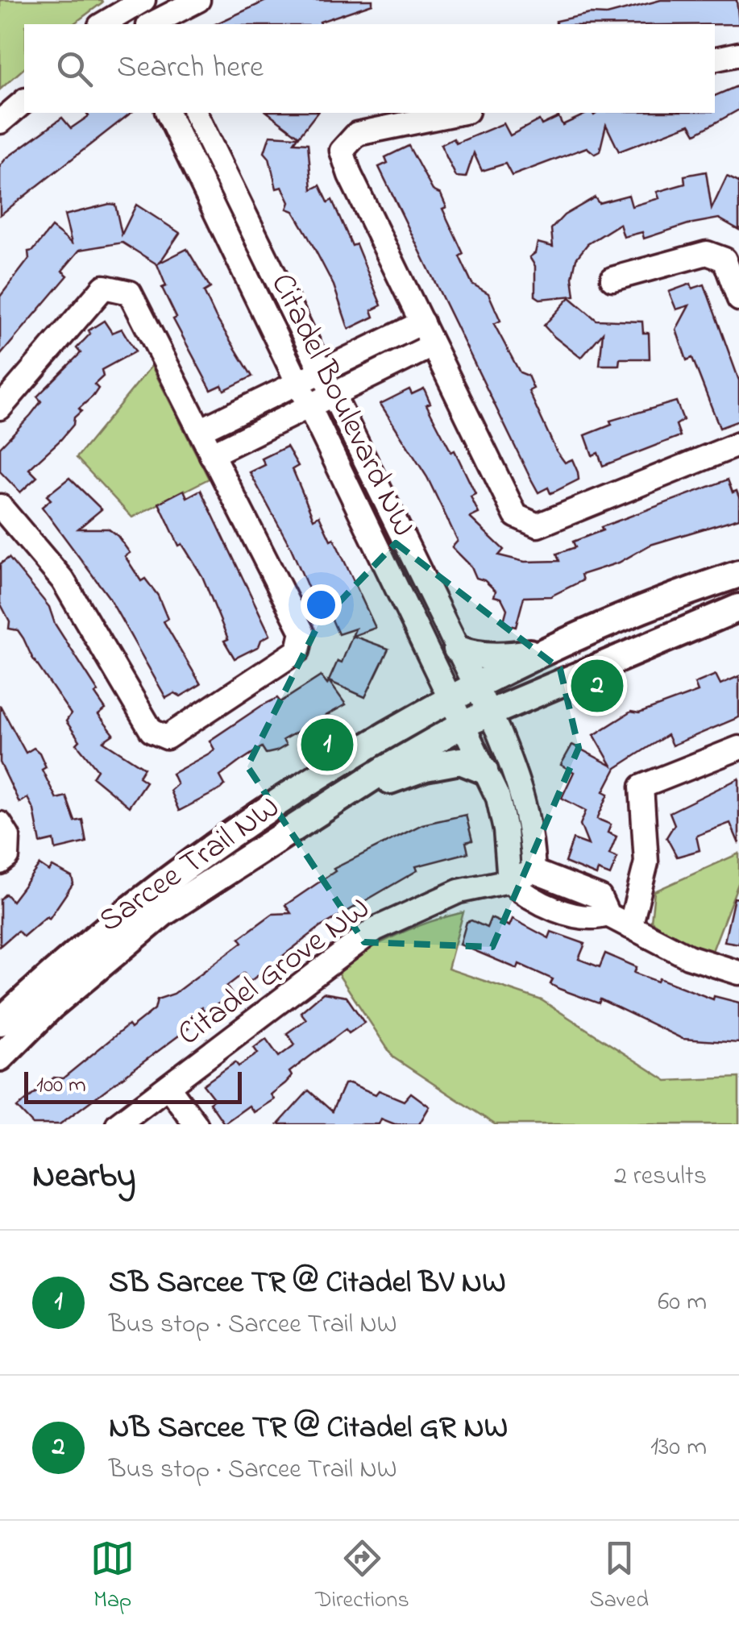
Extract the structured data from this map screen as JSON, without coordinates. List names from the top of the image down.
{
  "streets": {
    "main road": ["Sarcee Trail NW"],
    "street": ["Citadel Boulevard NW", "Citadel Grove NW"]
  },
  "crossings": [
    ["Citadel Boulevard NW", "Sarcee Trail NW"],
    ["Citadel Boulevard NW", "Citadel Grove NW"]
  ],
  "scale_bar": "100 m",
  "page": {
    "search": "Search here",
    "pins": ["2", "1"],
    "scale": "100 m",
    "heading": ["Nearby", "2 results"],
    "list": [
      {
        "mark": "1",
        "name": "SB Sarcee TR @ Citadel BV NW",
        "note": "Bus stop · Sarcee Trail NW",
        "value": "60 m"
      },
      {
        "mark": "2",
        "name": "NB Sarcee TR @ Citadel GR NW",
        "note": "Bus stop · Sarcee Trail NW",
        "value": "130 m"
      }
    ],
    "nav": ["Map", "Directions", "Saved"]
  }
}
